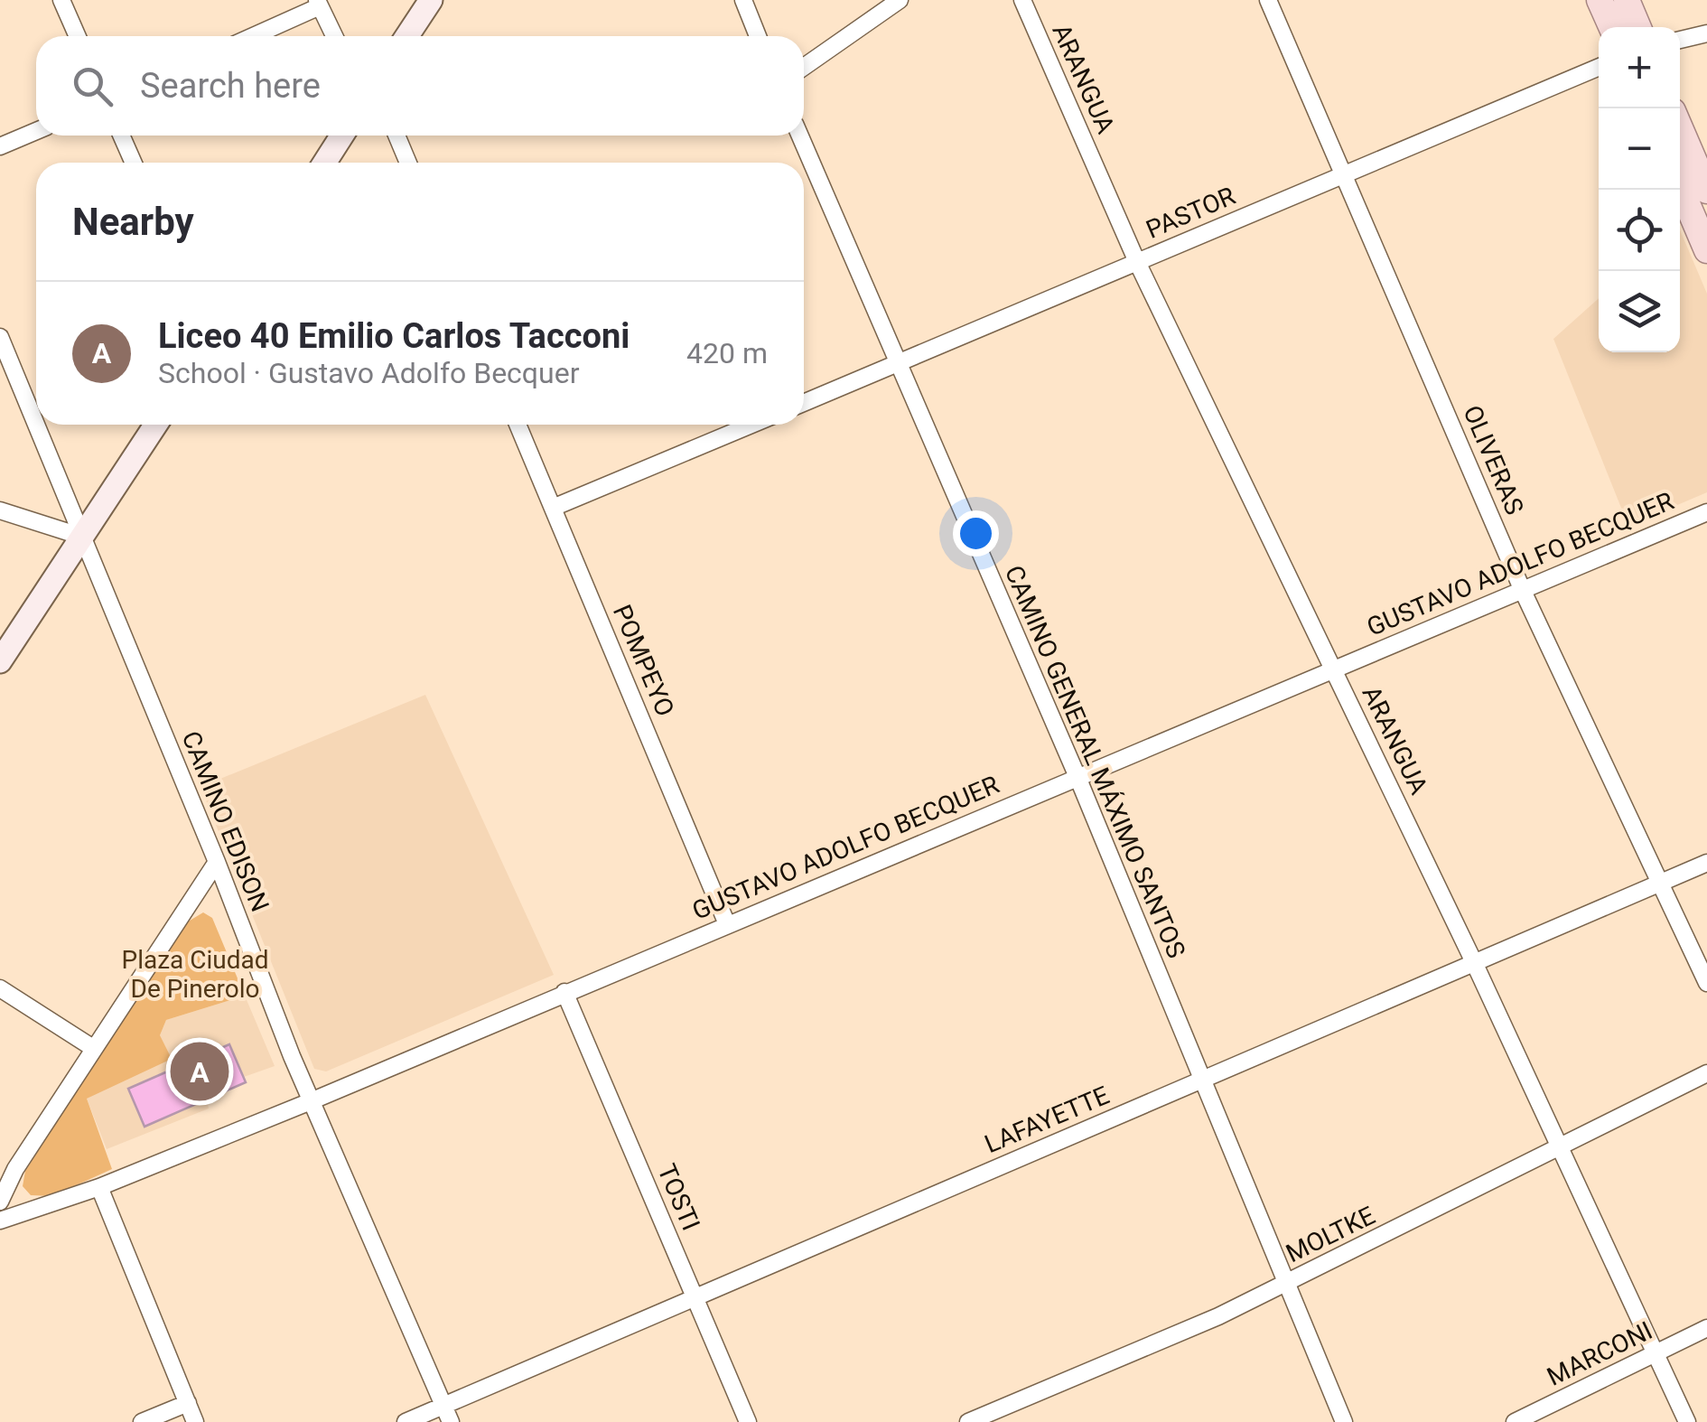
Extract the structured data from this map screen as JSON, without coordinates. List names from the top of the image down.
{
  "streets": {
    "street": [
      "ARANGUA",
      "PASTOR",
      "OLIVERAS",
      "GUSTAVO ADOLFO BECQUER",
      "POMPEYO",
      "CAMINO GENERAL MÁXIMO SANTOS",
      "CAMINO EDISON",
      "LAFAYETTE",
      "TOSTI",
      "MOLTKE",
      "MARCONI"
    ]
  },
  "crossings": [
    ["ARANGUA", "PASTOR"],
    ["ARANGUA", "GUSTAVO ADOLFO BECQUER"],
    ["ARANGUA", "LAFAYETTE"],
    ["ARANGUA", "MOLTKE"],
    ["ARANGUA", "MARCONI"],
    ["PASTOR", "OLIVERAS"],
    ["PASTOR", "CAMINO GENERAL MÁXIMO SANTOS"],
    ["OLIVERAS", "GUSTAVO ADOLFO BECQUER"],
    ["OLIVERAS", "LAFAYETTE"],
    ["GUSTAVO ADOLFO BECQUER", "POMPEYO"],
    ["GUSTAVO ADOLFO BECQUER", "CAMINO GENERAL MÁXIMO SANTOS"],
    ["GUSTAVO ADOLFO BECQUER", "CAMINO EDISON"],
    ["GUSTAVO ADOLFO BECQUER", "TOSTI"],
    ["CAMINO GENERAL MÁXIMO SANTOS", "LAFAYETTE"],
    ["CAMINO GENERAL MÁXIMO SANTOS", "MOLTKE"],
    ["CAMINO EDISON", "LAFAYETTE"],
    ["LAFAYETTE", "TOSTI"]
  ],
  "parks": ["Plaza Ciudad De Pinerolo"],
  "page": {
    "map_buttons": ["+", "−"],
    "search": "Search here",
    "heading": "Nearby",
    "list": [
      {
        "mark": "A",
        "name": "Liceo 40 Emilio Carlos Tacconi",
        "note": "School · Gustavo Adolfo Becquer",
        "value": "420 m"
      }
    ],
    "pins": "A"
  }
}
